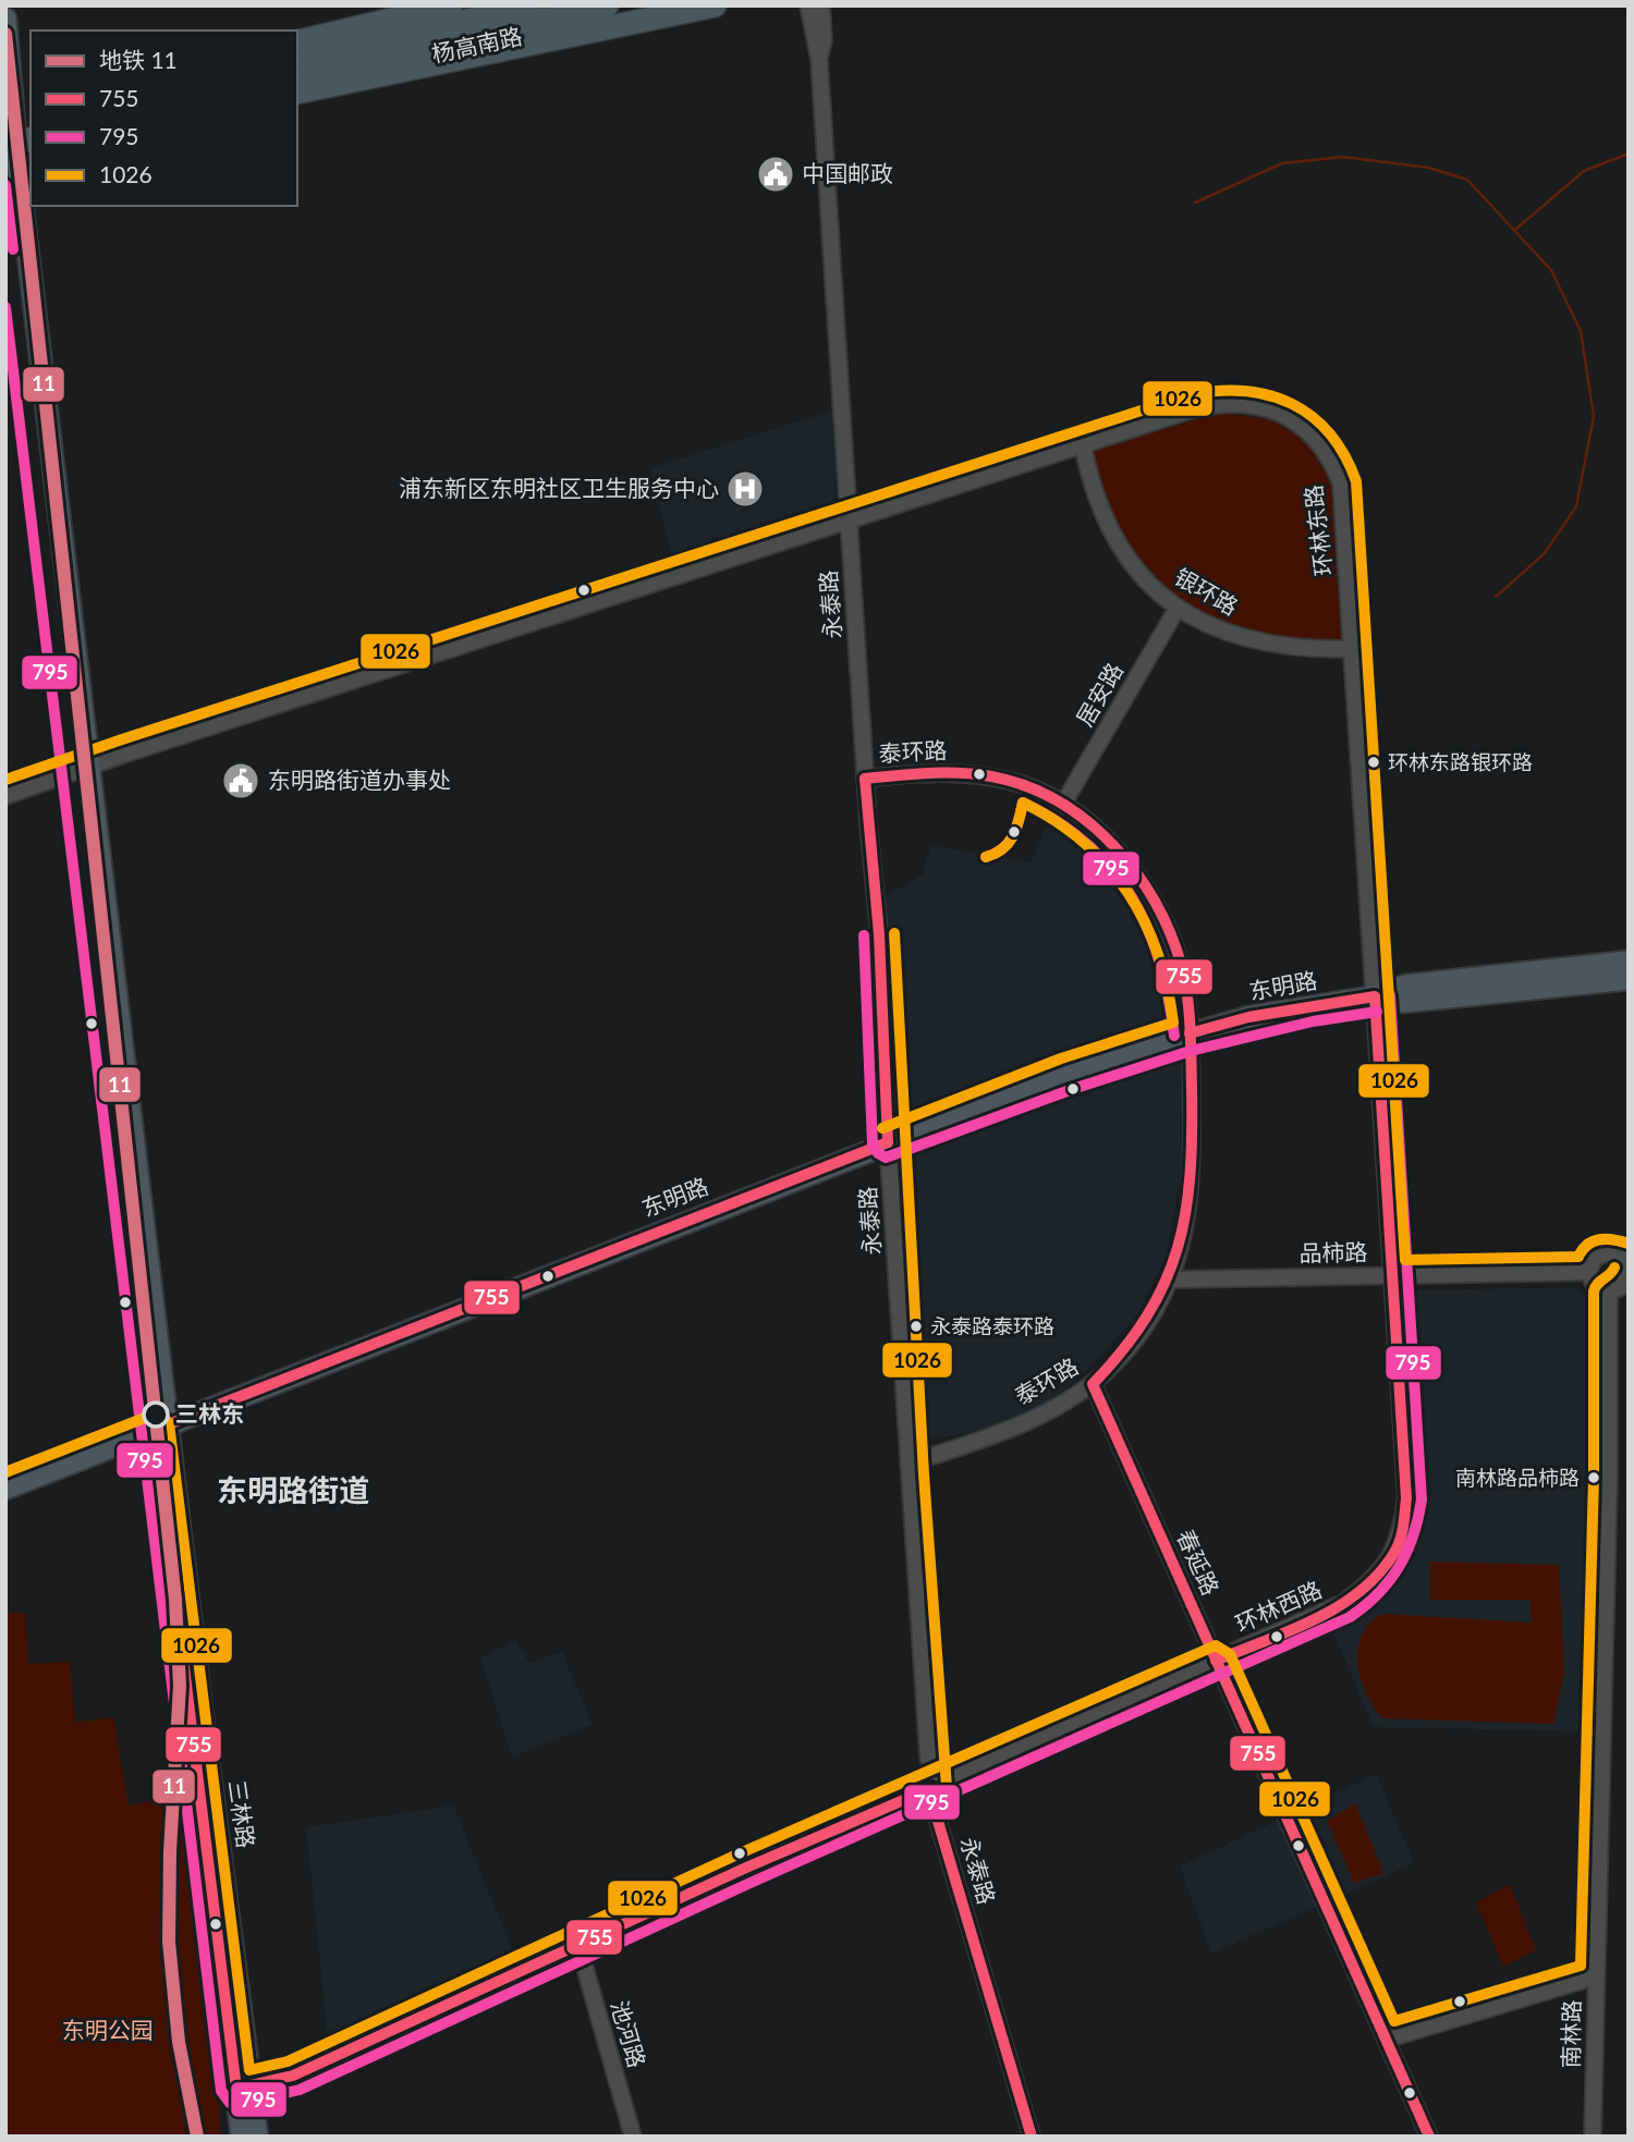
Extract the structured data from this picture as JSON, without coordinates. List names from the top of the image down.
{
  "streets": {
    "highway": ["杨高南路"],
    "main road": ["东明路", "三林路"],
    "street": [
      "环林东路",
      "银环路",
      "永泰路",
      "居安路",
      "泰环路",
      "品柿路",
      "春延路",
      "环林西路",
      "池河路",
      "南林路"
    ]
  },
  "crossings": [
    ["环林东路", "银环路"],
    ["环林东路", "永泰路"],
    ["环林东路", "东明路"],
    ["环林东路", "环林西路"],
    ["环林东路", "三林路"],
    ["银环路", "居安路"],
    ["永泰路", "泰环路"],
    ["永泰路", "东明路"],
    ["永泰路", "环林西路"],
    ["居安路", "泰环路"],
    ["泰环路", "东明路"],
    ["泰环路", "品柿路"],
    ["泰环路", "春延路"],
    ["东明路", "环林西路"],
    ["东明路", "三林路"],
    ["品柿路", "环林西路"],
    ["品柿路", "南林路"],
    ["春延路", "环林西路"],
    ["环林西路", "三林路"],
    ["环林西路", "池河路"]
  ],
  "districts": ["东明路街道"],
  "parks": ["东明公园"],
  "places": {
    "public building": ["中国邮政", "东明路街道办事处"],
    "hospital": ["浦东新区东明社区卫生服务中心"],
    "other": [
      "环林东路银环路",
      "永泰路泰环路",
      "三林东",
      "南林路品柿路"
    ]
  },
  "lines": [
    "metro line 11",
    "transit line 795",
    "transit line 1026",
    "transit line 755"
  ],
  "legend": [
    "地铁 11",
    "755",
    "795",
    "1026"
  ]
}
